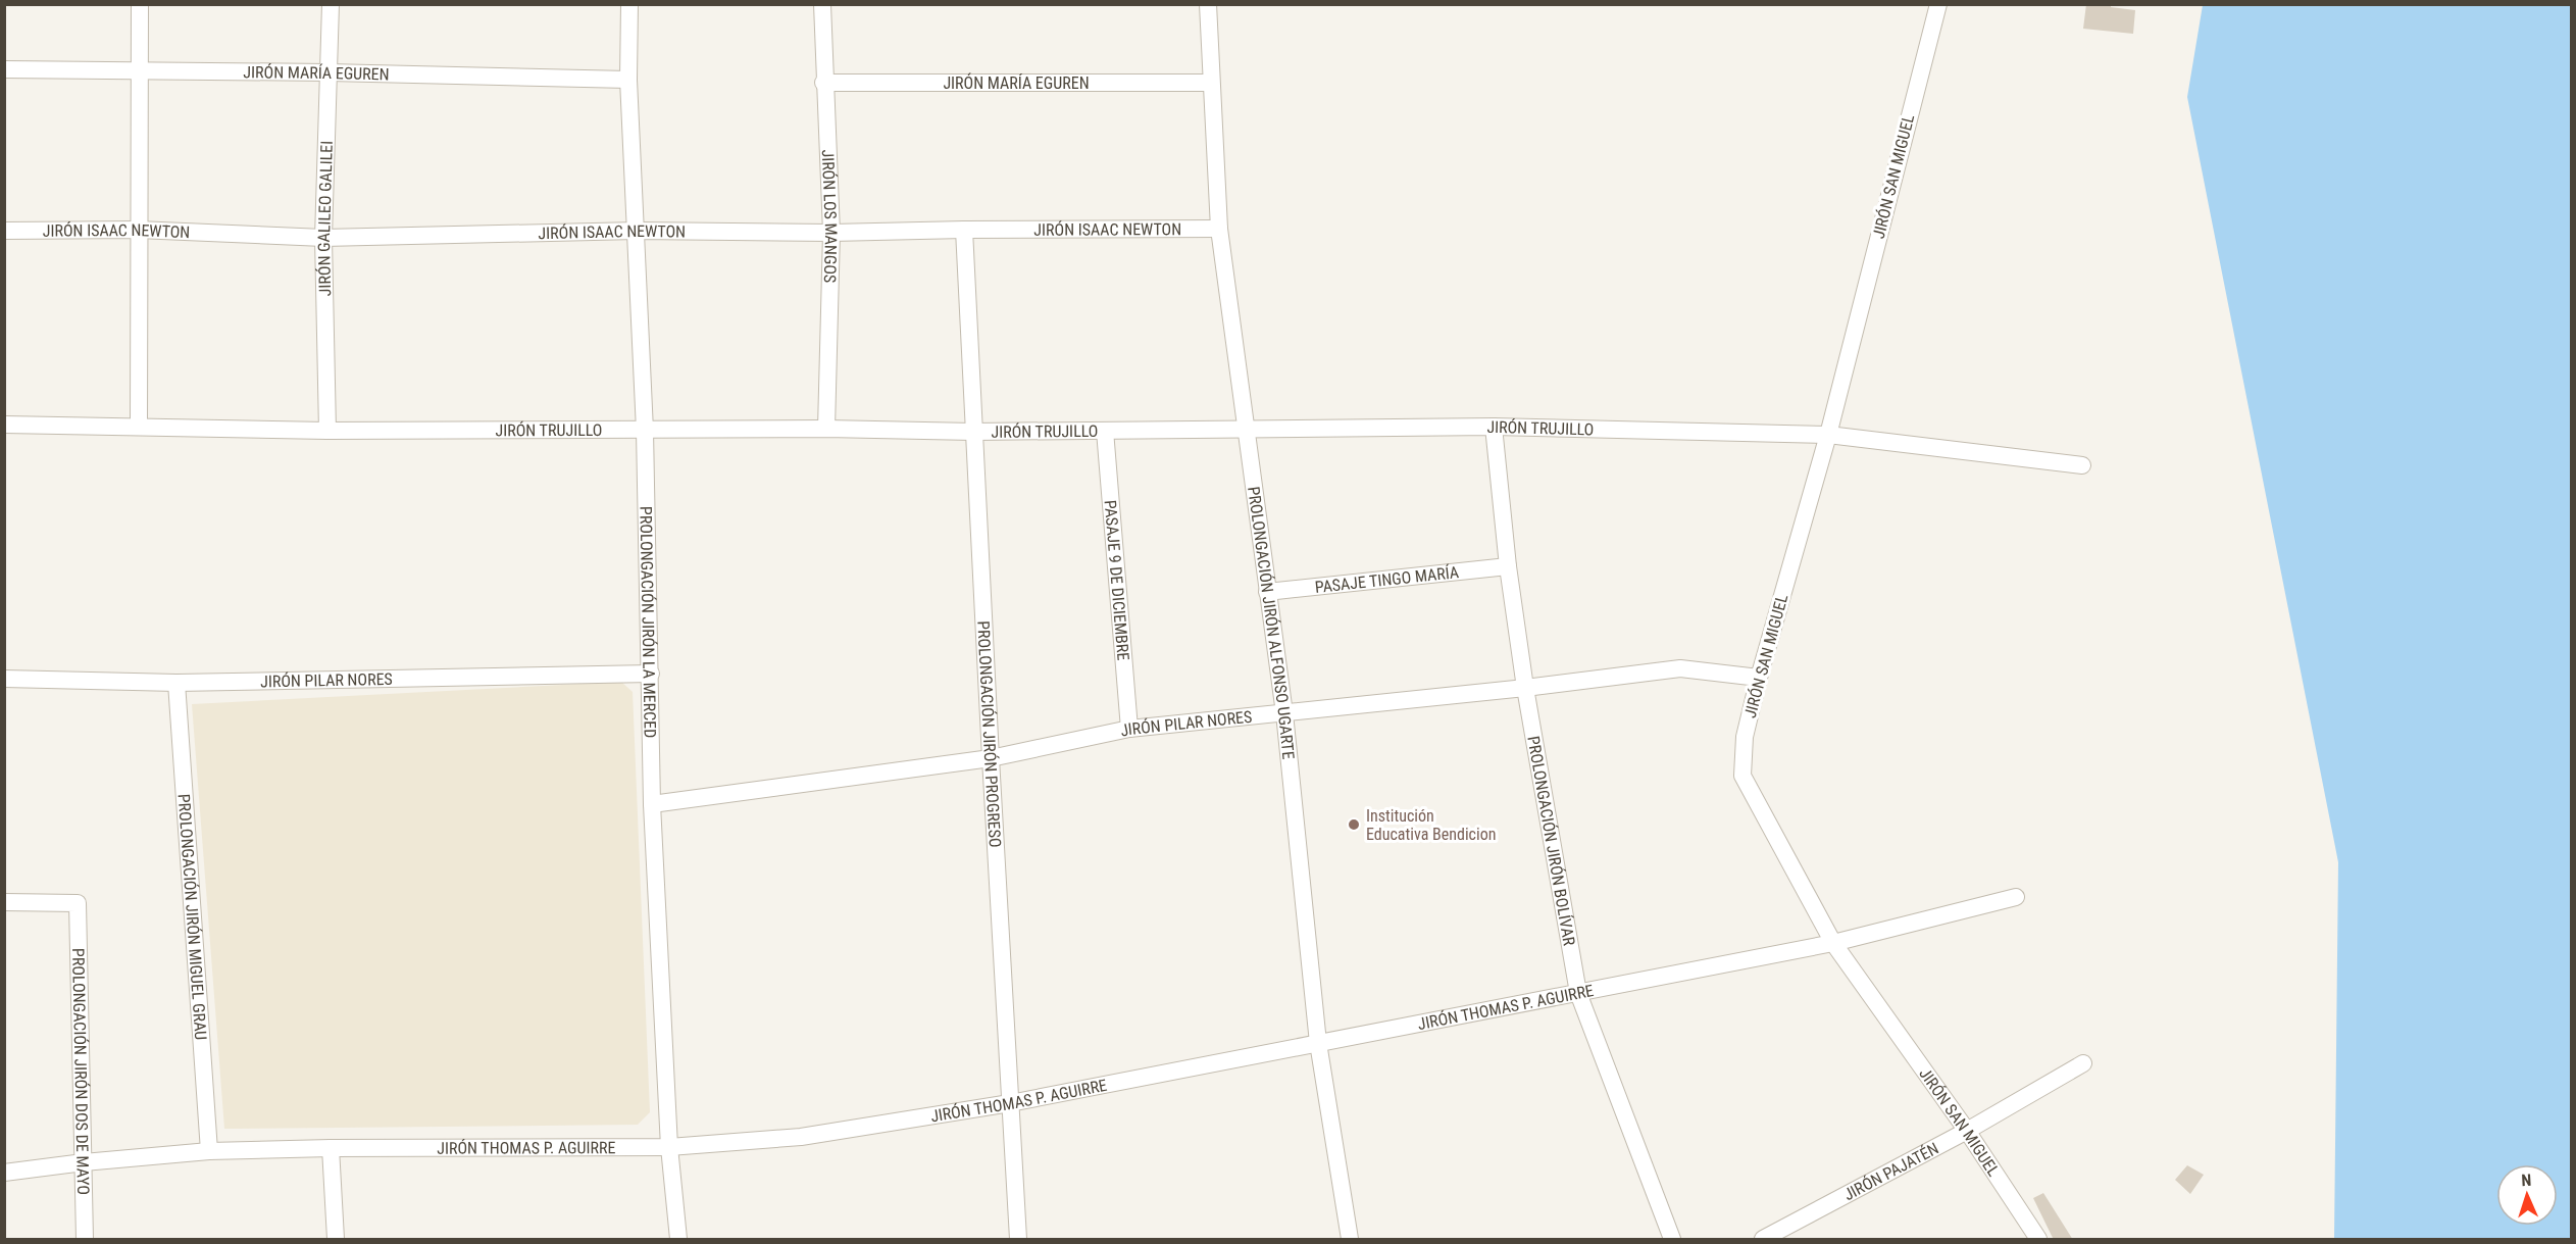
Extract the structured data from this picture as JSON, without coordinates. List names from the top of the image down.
{
  "streets": {
    "street": [
      "JIRÓN MARÍA EGUREN",
      "JIRÓN SAN MIGUEL",
      "JIRÓN LOS MANGOS",
      "JIRÓN GALILEO GALILEI",
      "JIRÓN ISAAC NEWTON",
      "JIRÓN TRUJILLO",
      "PASAJE 9 DE DICIEMBRE",
      "PASAJE TINGO MARÍA",
      "PROLONGACIÓN JIRÓN LA MERCED",
      "PROLONGACIÓN JIRÓN ALFONSO UGARTE",
      "JIRÓN PILAR NORES",
      "PROLONGACIÓN JIRÓN PROGRESO",
      "PROLONGACIÓN JIRÓN BOLÍVAR",
      "PROLONGACIÓN JIRÓN MIGUEL GRAU",
      "JIRÓN THOMAS P. AGUIRRE",
      "PROLONGACIÓN JIRÓN DOS DE MAYO",
      "JIRÓN PAJATÉN"
    ]
  },
  "crossings": [
    ["JIRÓN MARÍA EGUREN", "JIRÓN LOS MANGOS"],
    ["JIRÓN MARÍA EGUREN", "JIRÓN GALILEO GALILEI"],
    ["JIRÓN MARÍA EGUREN", "PROLONGACIÓN JIRÓN LA MERCED"],
    ["JIRÓN MARÍA EGUREN", "PROLONGACIÓN JIRÓN ALFONSO UGARTE"],
    ["JIRÓN SAN MIGUEL", "JIRÓN TRUJILLO"],
    ["JIRÓN SAN MIGUEL", "JIRÓN PILAR NORES"],
    ["JIRÓN SAN MIGUEL", "JIRÓN THOMAS P. AGUIRRE"],
    ["JIRÓN SAN MIGUEL", "JIRÓN PAJATÉN"],
    ["JIRÓN LOS MANGOS", "JIRÓN ISAAC NEWTON"],
    ["JIRÓN LOS MANGOS", "JIRÓN TRUJILLO"],
    ["JIRÓN GALILEO GALILEI", "JIRÓN ISAAC NEWTON"],
    ["JIRÓN GALILEO GALILEI", "JIRÓN TRUJILLO"],
    ["JIRÓN ISAAC NEWTON", "PROLONGACIÓN JIRÓN LA MERCED"],
    ["JIRÓN ISAAC NEWTON", "PROLONGACIÓN JIRÓN ALFONSO UGARTE"],
    ["JIRÓN ISAAC NEWTON", "PROLONGACIÓN JIRÓN PROGRESO"],
    ["JIRÓN TRUJILLO", "PASAJE 9 DE DICIEMBRE"],
    ["JIRÓN TRUJILLO", "PROLONGACIÓN JIRÓN LA MERCED"],
    ["JIRÓN TRUJILLO", "PROLONGACIÓN JIRÓN ALFONSO UGARTE"],
    ["JIRÓN TRUJILLO", "PROLONGACIÓN JIRÓN PROGRESO"],
    ["JIRÓN TRUJILLO", "PROLONGACIÓN JIRÓN BOLÍVAR"],
    ["PASAJE 9 DE DICIEMBRE", "JIRÓN PILAR NORES"],
    ["PASAJE TINGO MARÍA", "PROLONGACIÓN JIRÓN ALFONSO UGARTE"],
    ["PASAJE TINGO MARÍA", "PROLONGACIÓN JIRÓN BOLÍVAR"],
    ["PROLONGACIÓN JIRÓN LA MERCED", "JIRÓN PILAR NORES"],
    ["PROLONGACIÓN JIRÓN LA MERCED", "JIRÓN THOMAS P. AGUIRRE"],
    ["PROLONGACIÓN JIRÓN ALFONSO UGARTE", "JIRÓN PILAR NORES"],
    ["PROLONGACIÓN JIRÓN ALFONSO UGARTE", "JIRÓN THOMAS P. AGUIRRE"],
    ["JIRÓN PILAR NORES", "PROLONGACIÓN JIRÓN PROGRESO"],
    ["JIRÓN PILAR NORES", "PROLONGACIÓN JIRÓN BOLÍVAR"],
    ["JIRÓN PILAR NORES", "PROLONGACIÓN JIRÓN MIGUEL GRAU"],
    ["PROLONGACIÓN JIRÓN PROGRESO", "JIRÓN THOMAS P. AGUIRRE"],
    ["PROLONGACIÓN JIRÓN BOLÍVAR", "JIRÓN THOMAS P. AGUIRRE"],
    ["PROLONGACIÓN JIRÓN MIGUEL GRAU", "JIRÓN THOMAS P. AGUIRRE"],
    ["JIRÓN THOMAS P. AGUIRRE", "PROLONGACIÓN JIRÓN DOS DE MAYO"]
  ],
  "places": ["Institución Educativa Bendicion"],
  "north": "top"
}
